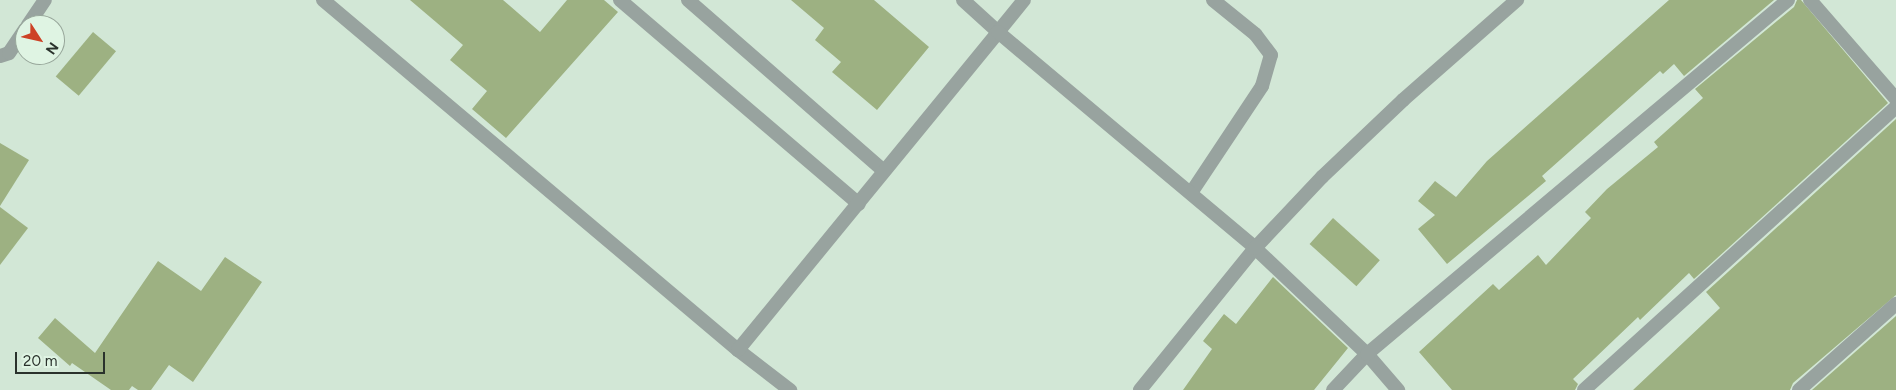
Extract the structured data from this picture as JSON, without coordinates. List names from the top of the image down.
{
  "scale_bar": "20 m",
  "north": "bottom right"
}
